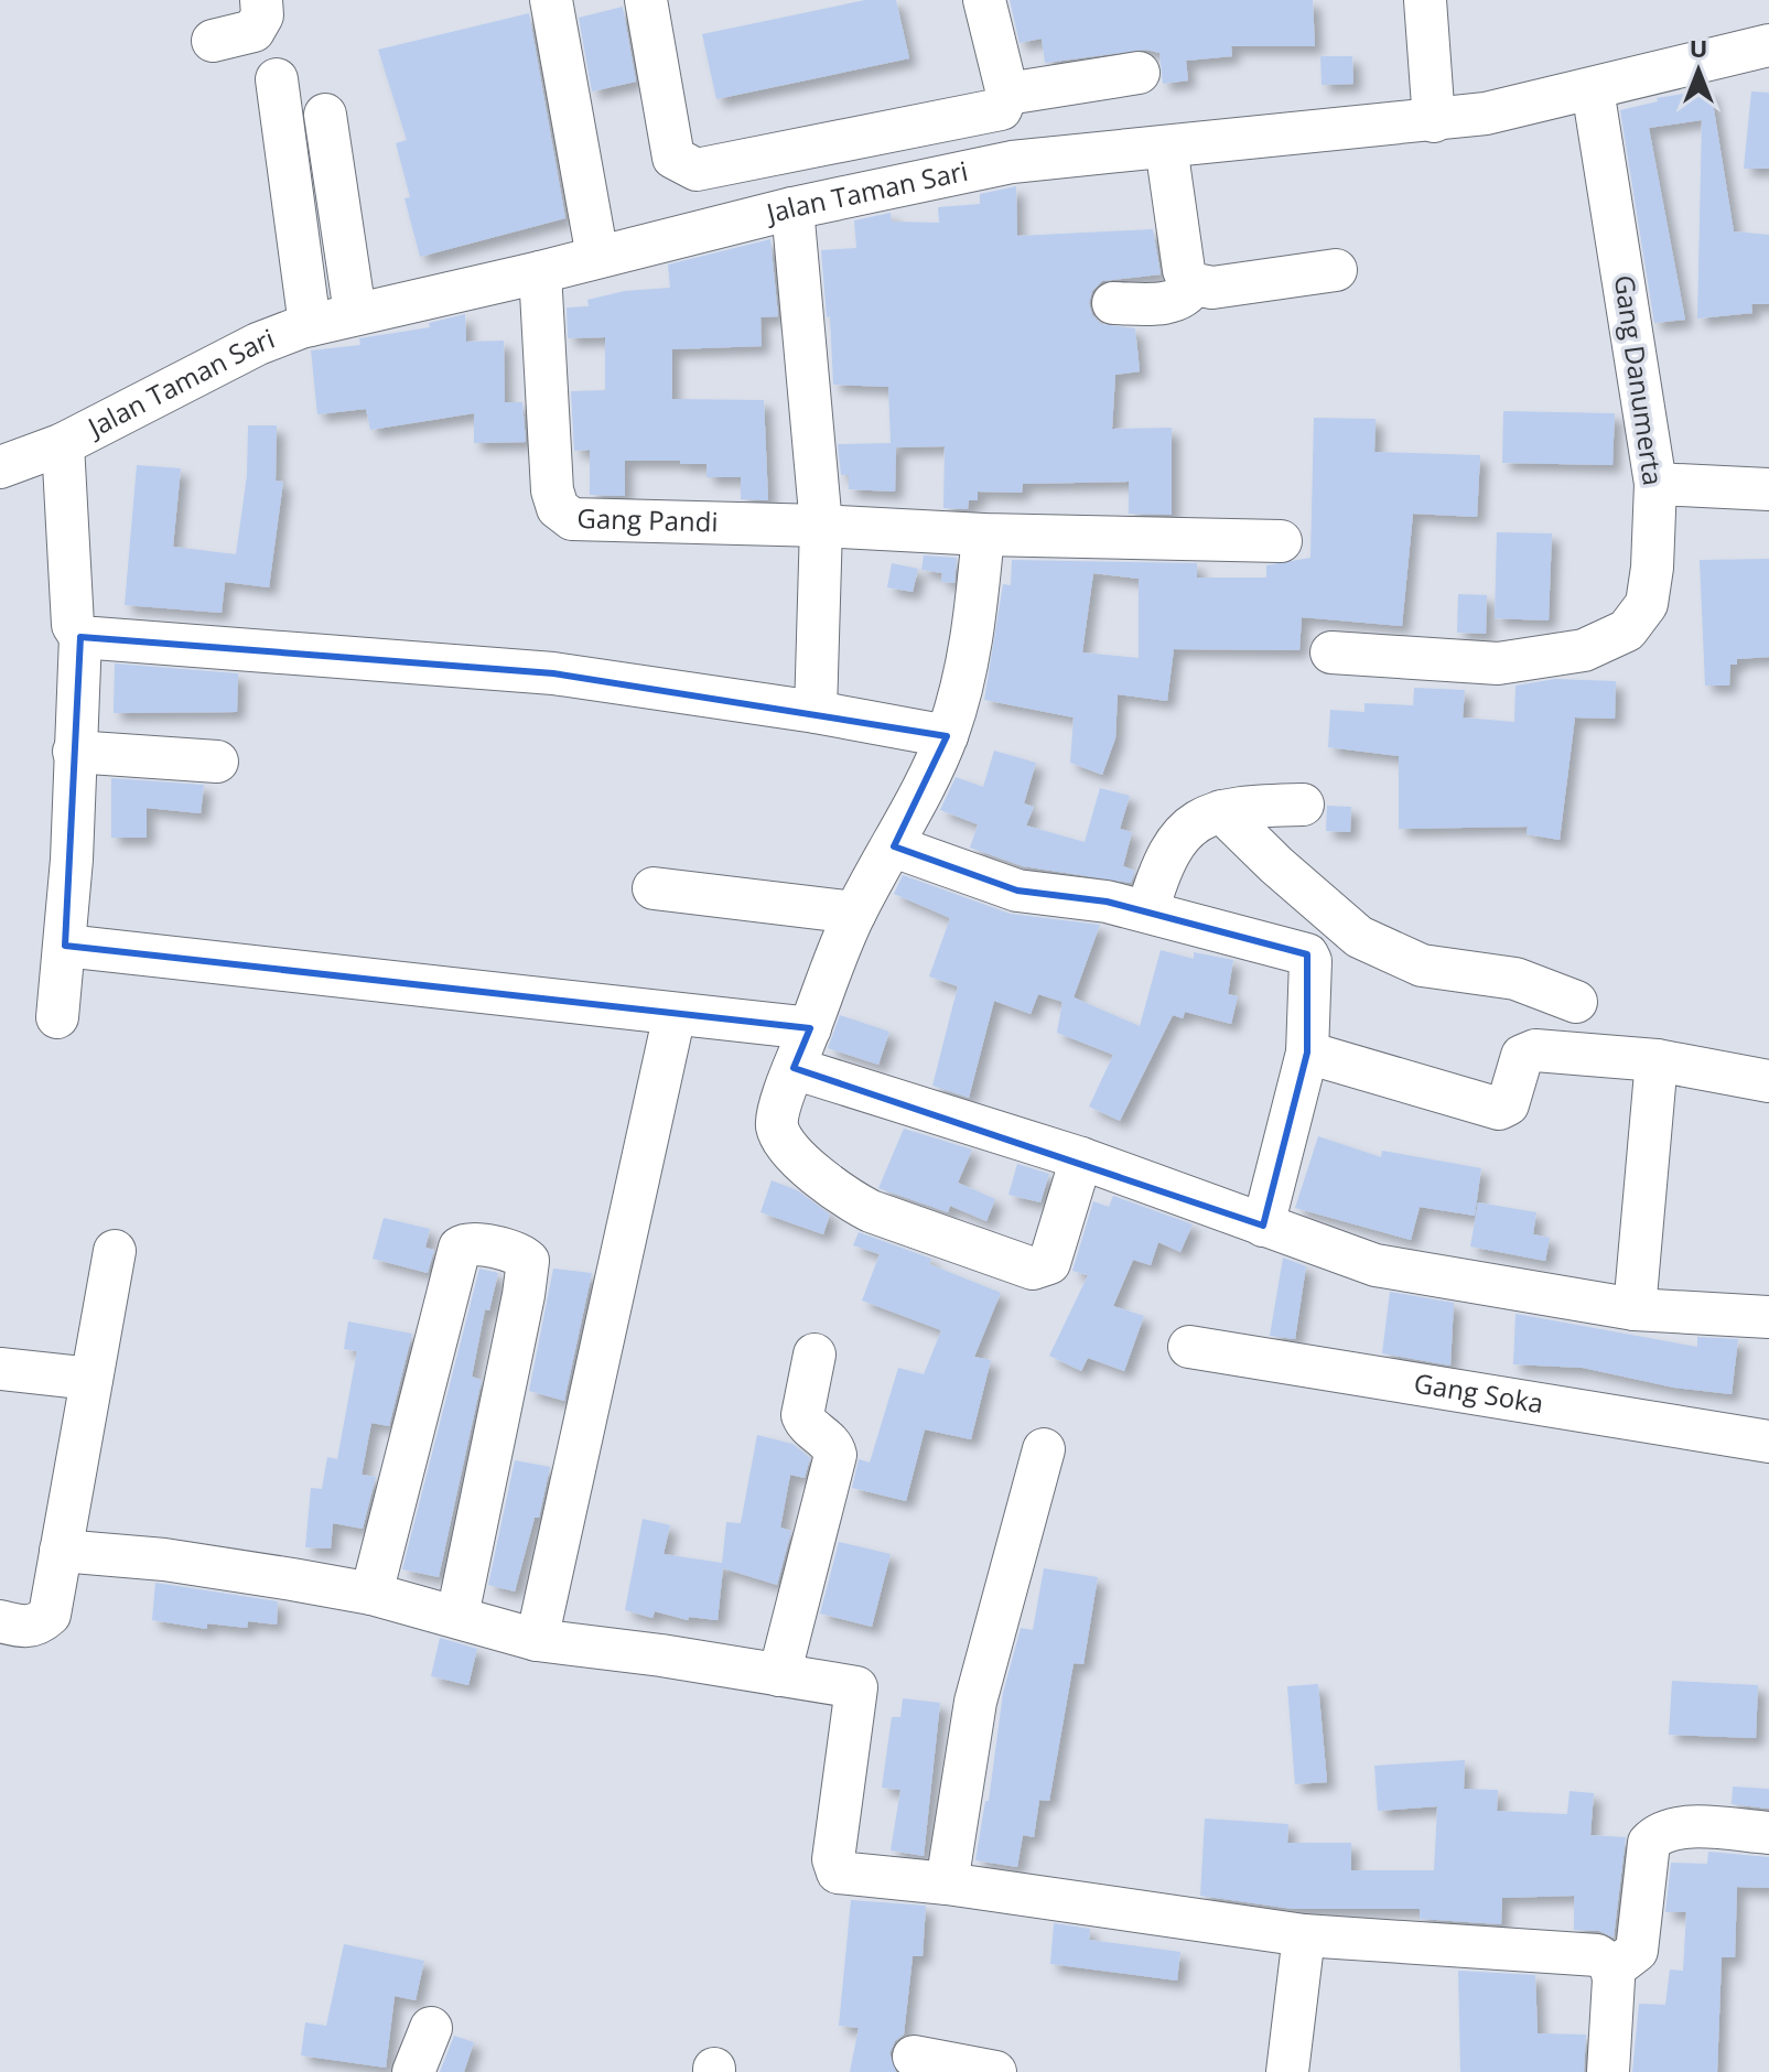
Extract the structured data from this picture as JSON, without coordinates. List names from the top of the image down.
{
  "streets": {
    "street": [
      "Jalan Taman Sari",
      "Gang Danumerta",
      "Gang Pandi",
      "Gang Soka"
    ]
  },
  "crossings": [
    ["Jalan Taman Sari", "Gang Danumerta"],
    ["Jalan Taman Sari", "Gang Pandi"]
  ],
  "north": "top"
}
